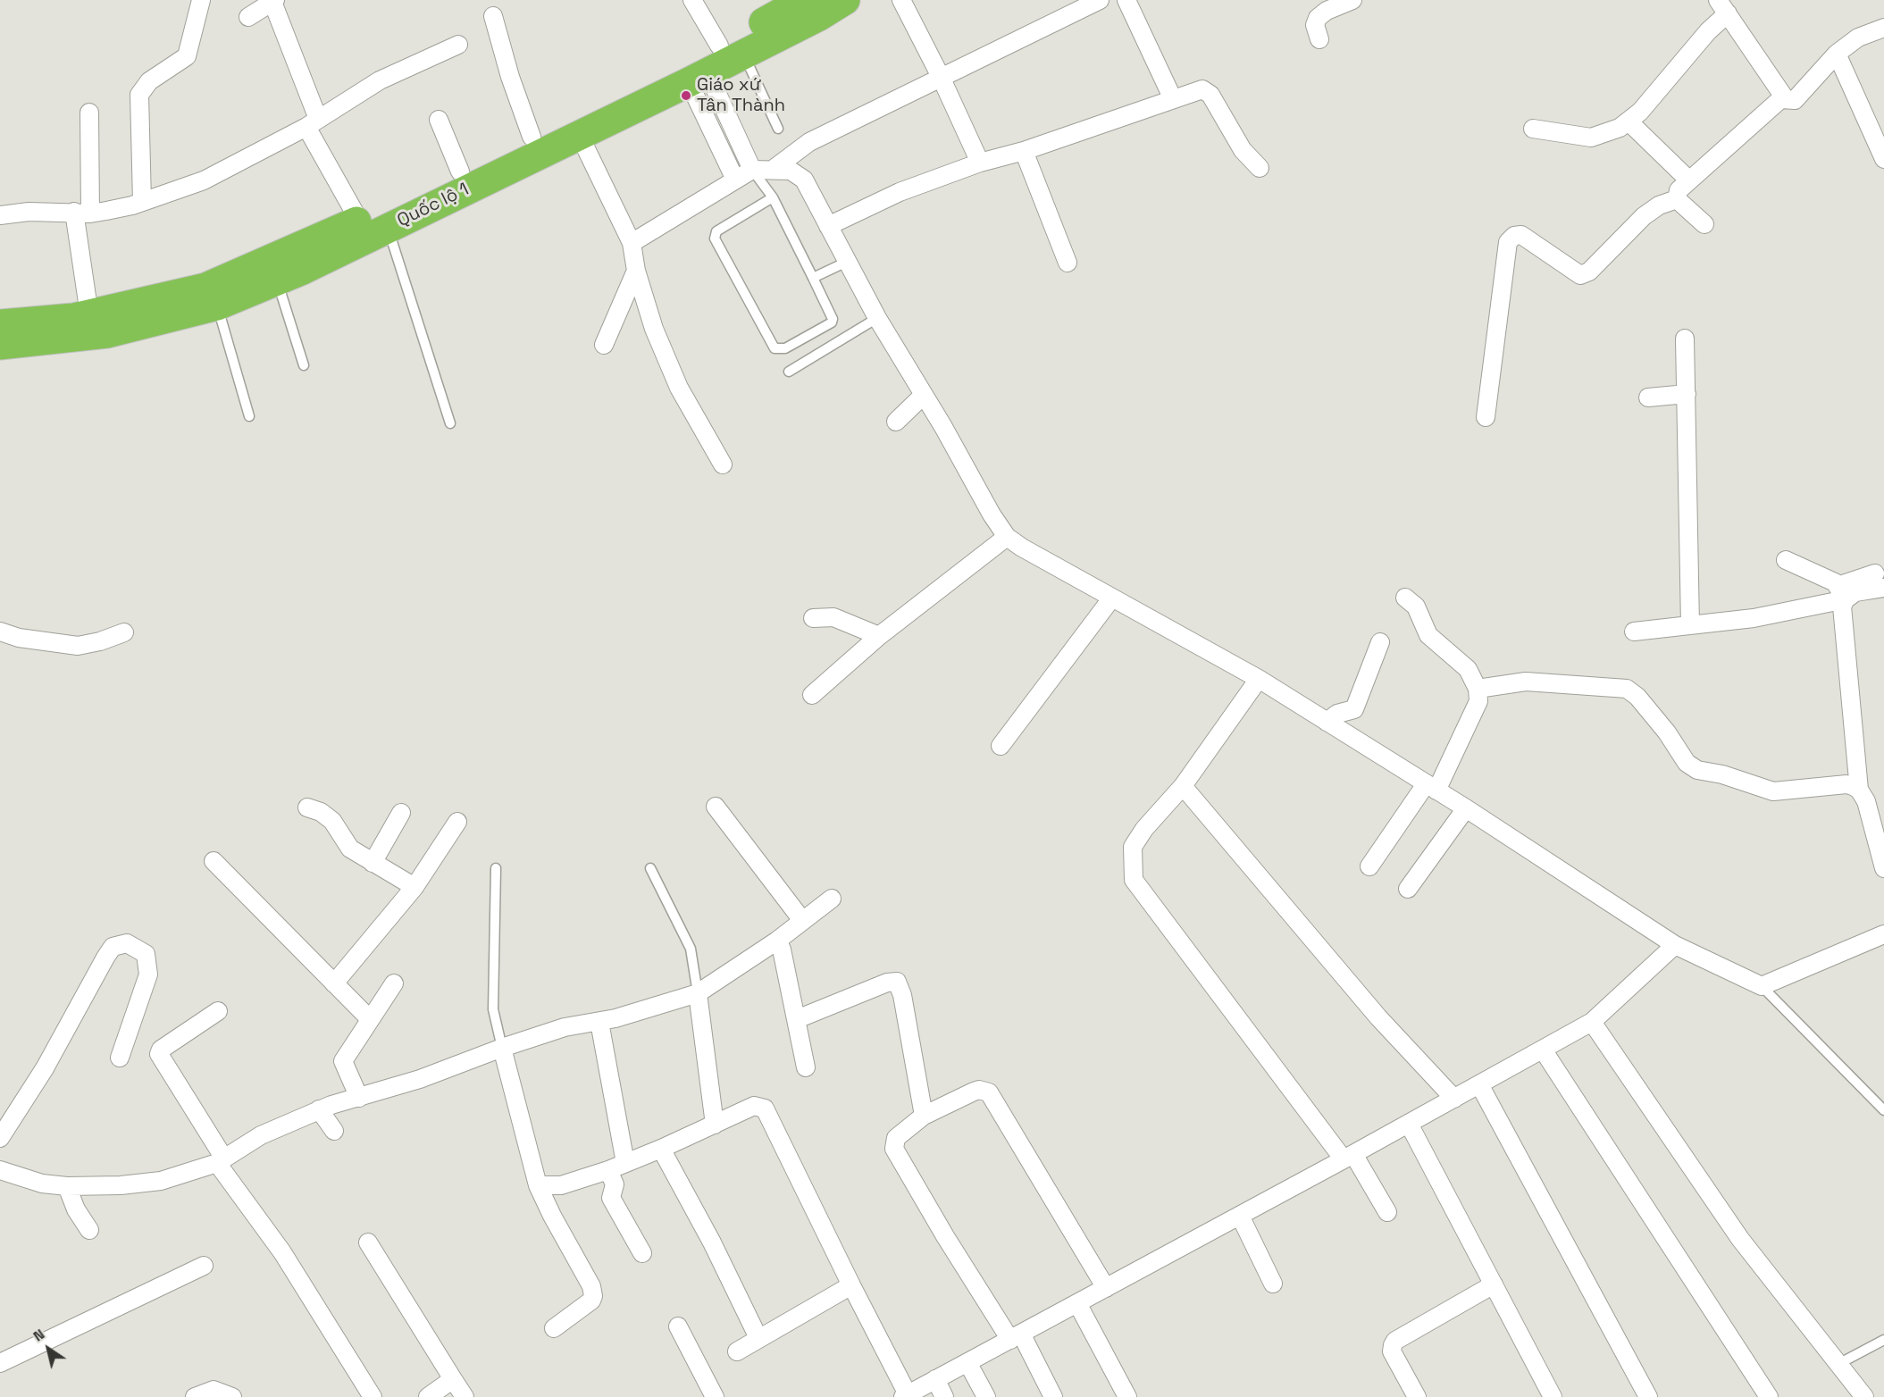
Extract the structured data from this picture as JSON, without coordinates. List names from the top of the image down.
{
  "streets": {
    "highway": ["Quốc lộ 1"]
  },
  "places": ["Giáo xứ Tân Thành"],
  "north": "top left"
}
